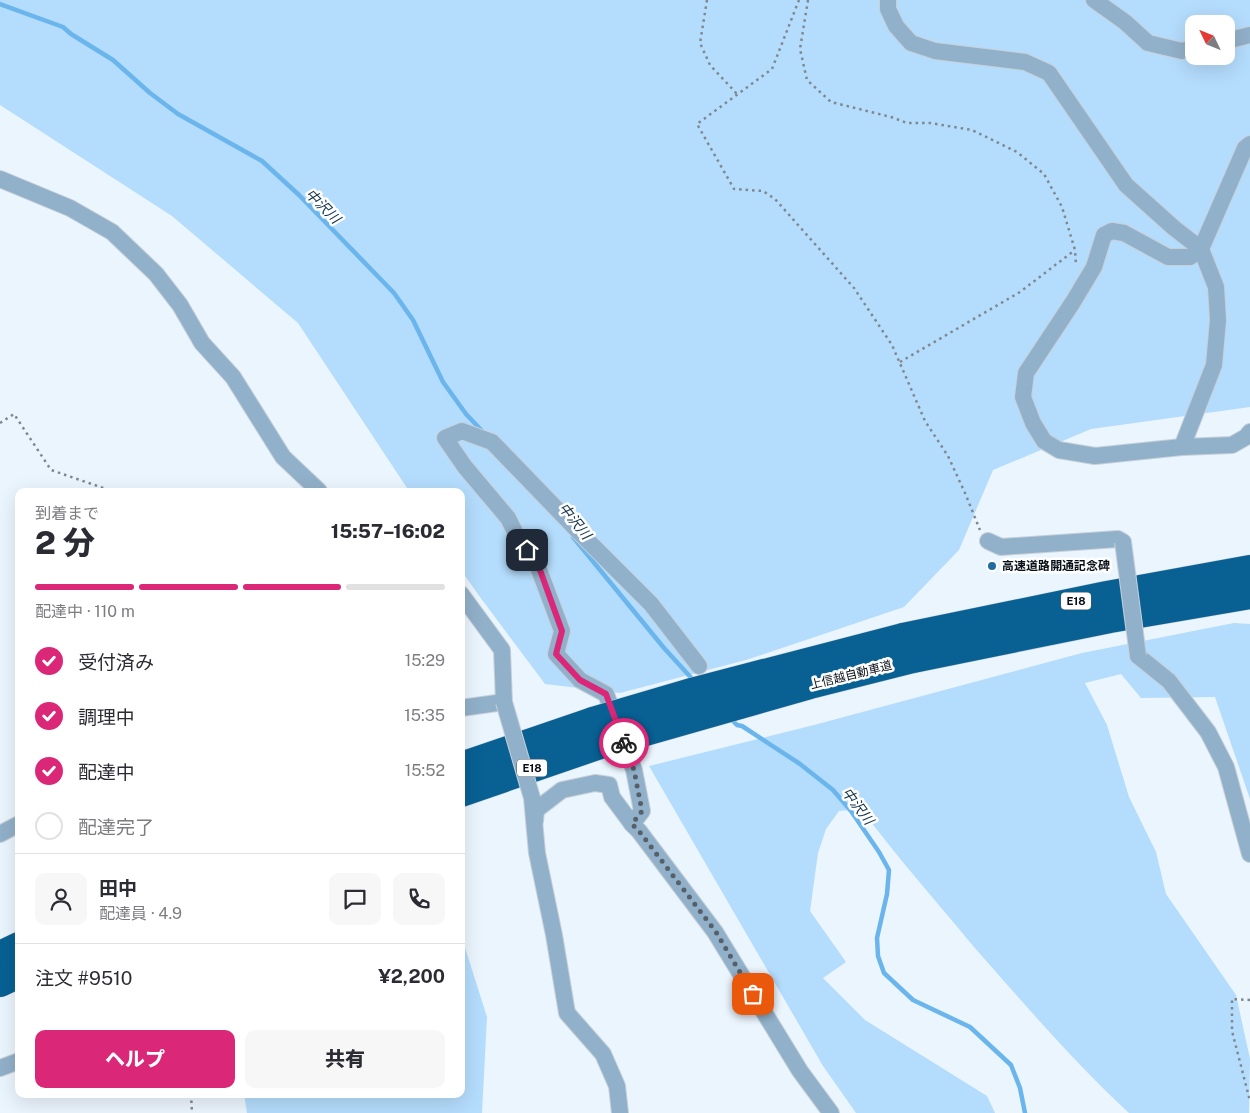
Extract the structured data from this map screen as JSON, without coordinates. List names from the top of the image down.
{
  "streets": {
    "highway": ["E18", "上信越自動車道"]
  },
  "water": ["中沢川"],
  "places": ["高速道路開通記念碑"],
  "north": "top left",
  "page": {
    "heading": ["2 分", "到着まで", "15:57–16:02"],
    "panel": [
      "田中",
      "配達員 · 4.9",
      "注文 #9510",
      "¥2,200"
    ],
    "bar": "配達中 · 110 m",
    "list": [
      ["受付済み", "15:29"],
      ["調理中", "15:35"],
      ["配達中", "15:52"],
      "配達完了"
    ],
    "buttons": ["ヘルプ", "共有"]
  }
}
